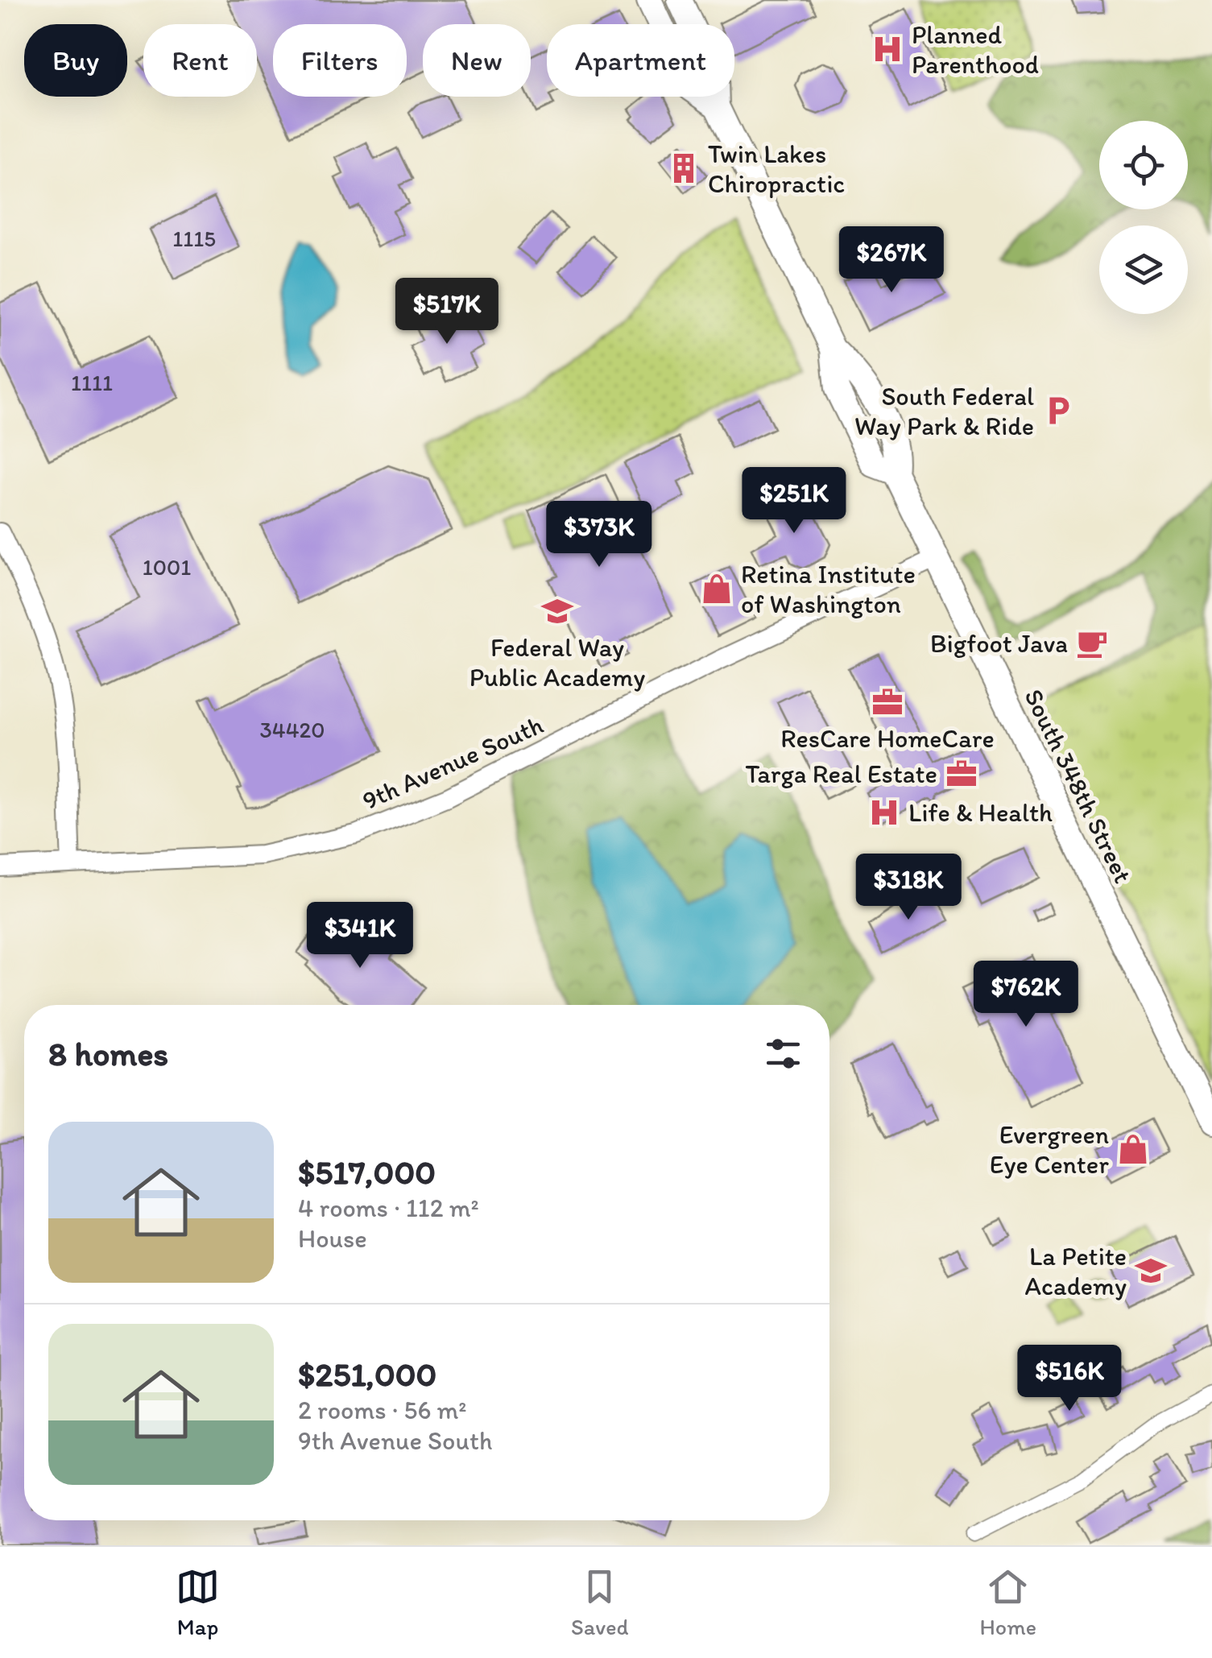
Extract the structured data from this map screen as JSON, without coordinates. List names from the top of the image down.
{
  "streets": {
    "main road": ["South 348th Street"],
    "street": ["9th Avenue South"]
  },
  "crossings": [
    ["9th Avenue South", "South 348th Street"]
  ],
  "places": {
    "hospital": ["Planned Parenthood", "Life & Health"],
    "building": ["Twin Lakes Chiropractic"],
    "parking": ["South Federal Way Park & Ride"],
    "shop": ["Retina Institute of Washington", "Evergreen Eye Center"],
    "school or university": ["Federal Way Public Academy", "La Petite Academy"],
    "cafe": ["Bigfoot Java"],
    "office": ["ResCare HomeCare", "Targa Real Estate"]
  },
  "house_numbers": [
    "1115",
    "1111",
    "1001",
    "34420"
  ],
  "page": {
    "chip": [
      "Buy",
      "Rent",
      "Filters",
      "New",
      "Apartment"
    ],
    "price": [
      "$267K",
      "$517K",
      "$251K",
      "$373K",
      "$318K",
      "$341K",
      "$762K",
      "$516K"
    ],
    "heading": "8 homes",
    "list": [
      {
        "name": "$517,000",
        "note": "4 rooms · 112 m² · House"
      },
      {
        "name": "$251,000",
        "note": "2 rooms · 56 m² · 9th Avenue South"
      }
    ],
    "tabs": ["Map", "Saved", "Home"]
  }
}
